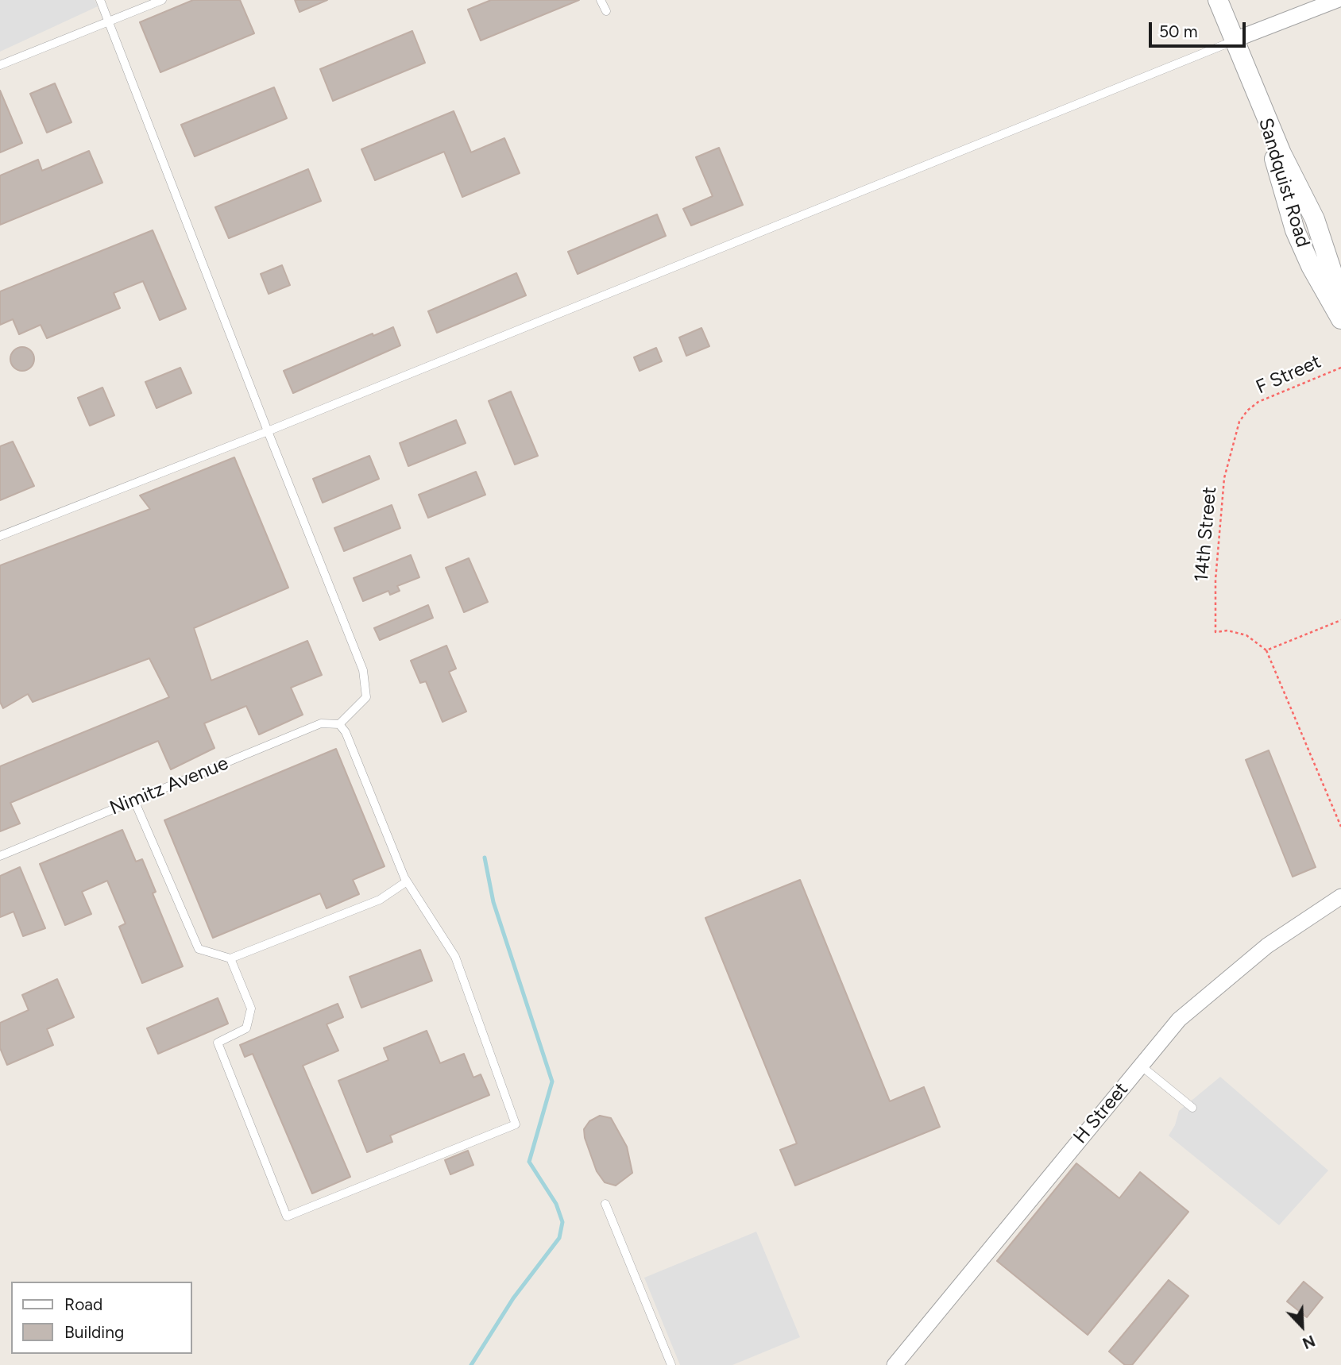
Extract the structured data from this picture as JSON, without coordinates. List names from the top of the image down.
{
  "streets": {
    "street": ["Sandquist Road", "H Street"],
    "lane": ["Nimitz Avenue"],
    "path": ["F Street", "14th Street"]
  },
  "crossings": [
    ["F Street", "14th Street"]
  ],
  "legend": ["Road", "Building"],
  "scale_bar": "50 m",
  "north": "bottom right"
}
